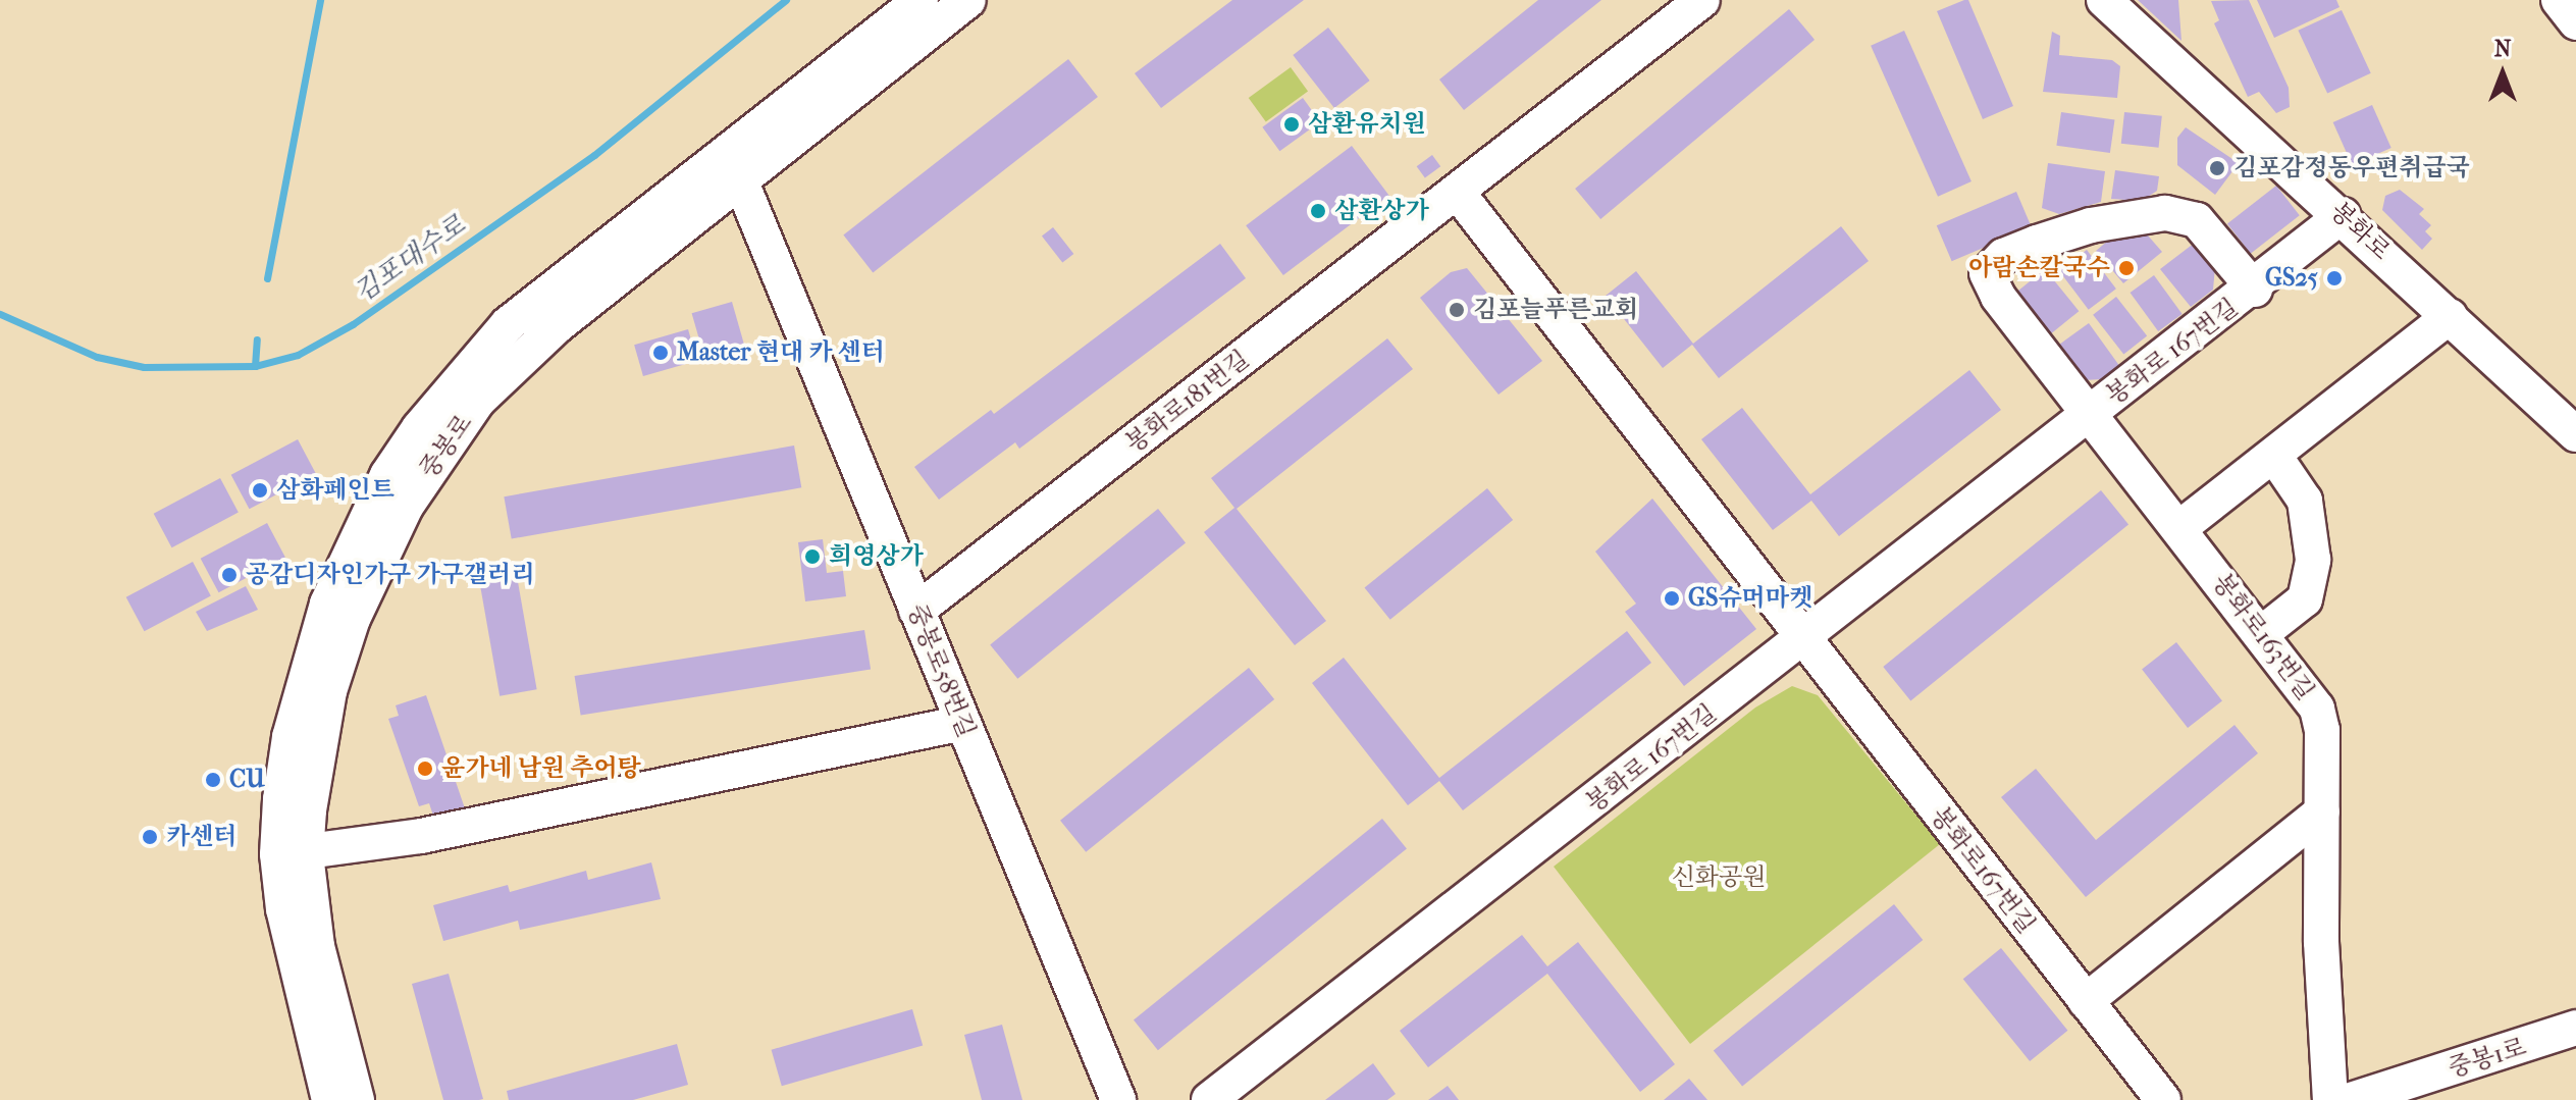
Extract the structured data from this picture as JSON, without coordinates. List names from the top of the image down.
{
  "streets": {
    "street": [
      "봉화로",
      "봉화로 167번길",
      "봉화로181번길",
      "중봉로",
      "봉화로163번길",
      "중봉로58번길",
      "봉화로167번길",
      "중봉1로"
    ]
  },
  "crossings": [
    ["봉화로", "봉화로 167번길"],
    ["봉화로 167번길", "봉화로163번길"],
    ["봉화로 167번길", "봉화로167번길"],
    ["봉화로181번길", "중봉로58번길"],
    ["중봉로", "중봉로58번길"]
  ],
  "water": ["김포대수로"],
  "parks": ["신화공원"],
  "places": [
    "삼환유치원",
    "김포감정동우편취급국",
    "삼환상가",
    "아람손칼국수",
    "GS25",
    "김포늘푸른교회",
    "Master 현대 카 센터",
    "삼화페인트",
    "희영상가",
    "공감디자인가구 가구갤러리",
    "GS슈머마켓",
    "윤가네 남원 추어탕",
    "CU",
    "카센터"
  ],
  "north": "top"
}
